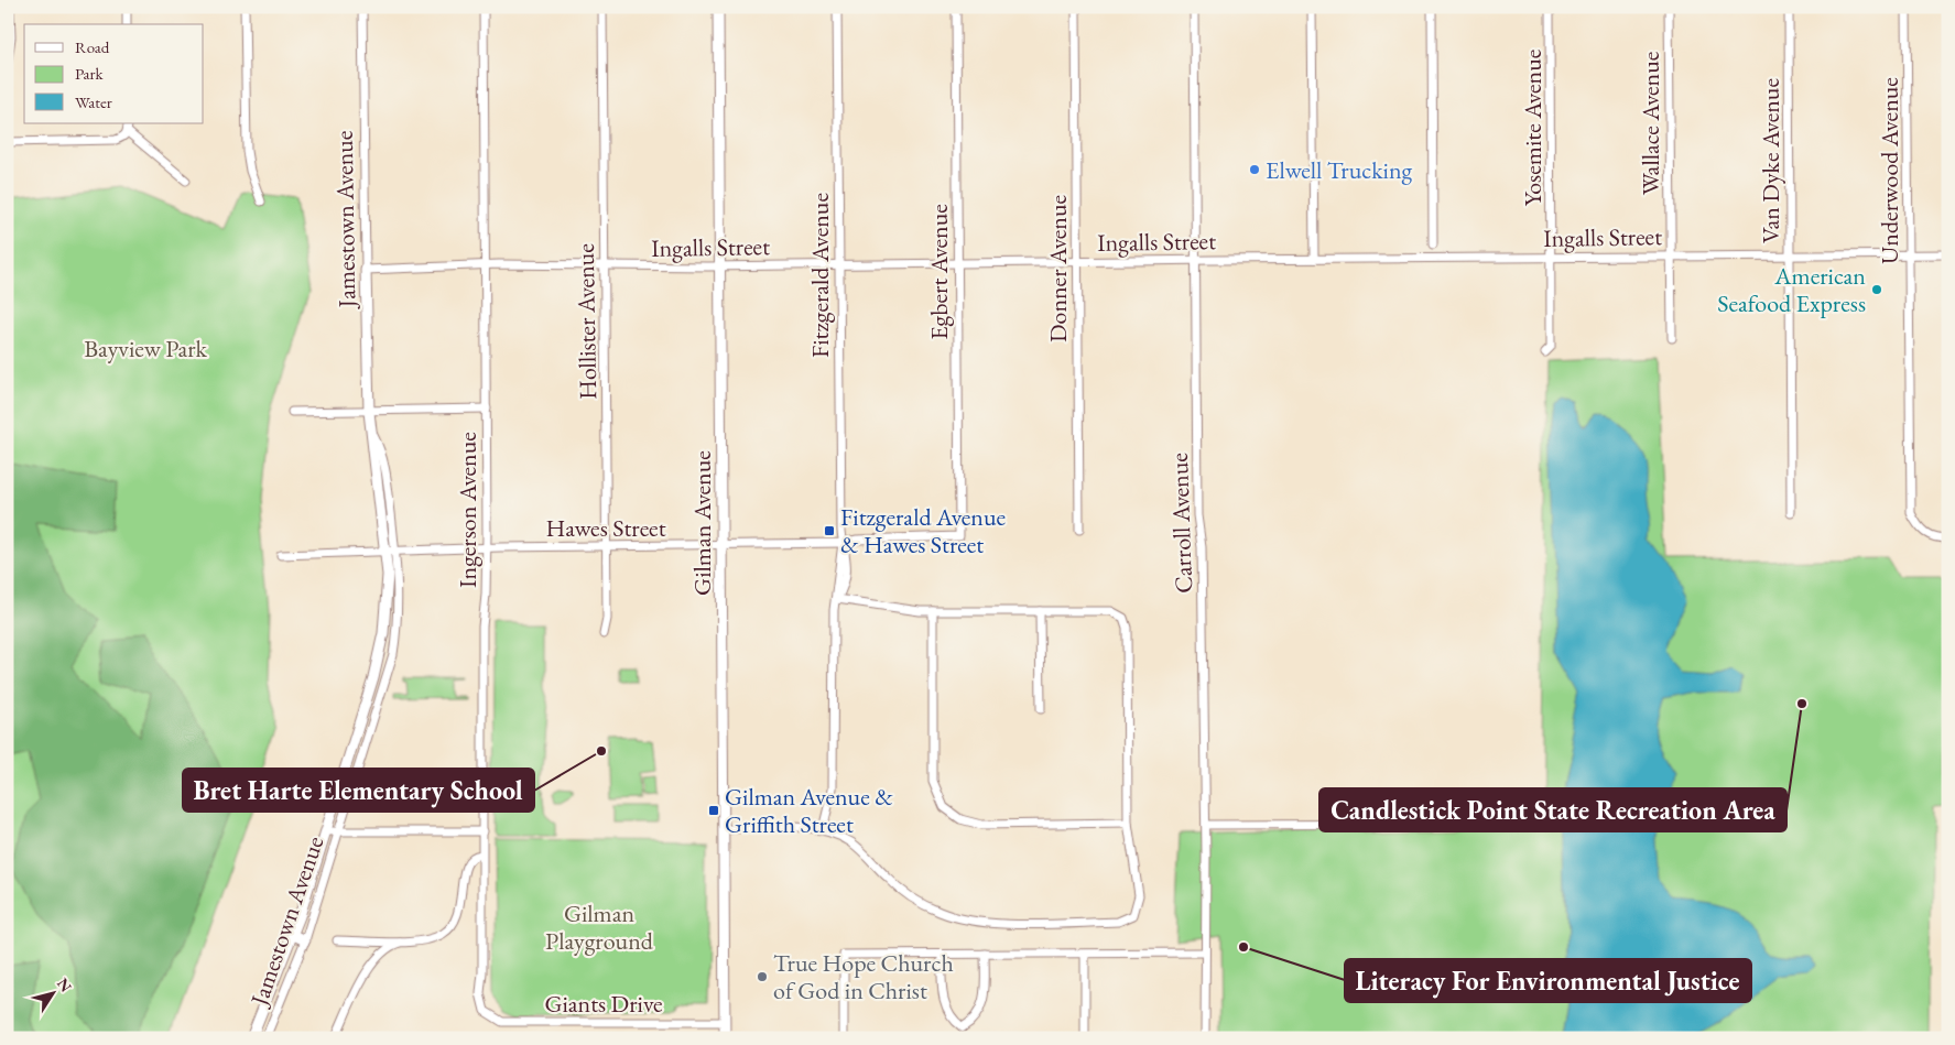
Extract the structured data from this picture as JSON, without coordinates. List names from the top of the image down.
{
  "streets": {
    "street": [
      "Wallace Avenue",
      "Yosemite Avenue",
      "Van Dyke Avenue",
      "Underwood Avenue",
      "Jamestown Avenue",
      "Ingalls Street",
      "Donner Avenue",
      "Egbert Avenue",
      "Fitzgerald Avenue",
      "Hollister Avenue",
      "Ingerson Avenue",
      "Gilman Avenue",
      "Carroll Avenue",
      "Hawes Street",
      "Giants Drive"
    ]
  },
  "crossings": [
    ["Wallace Avenue", "Ingalls Street"],
    ["Yosemite Avenue", "Ingalls Street"],
    ["Van Dyke Avenue", "Ingalls Street"],
    ["Underwood Avenue", "Ingalls Street"],
    ["Jamestown Avenue", "Ingalls Street"],
    ["Jamestown Avenue", "Hawes Street"],
    ["Ingalls Street", "Donner Avenue"],
    ["Ingalls Street", "Egbert Avenue"],
    ["Ingalls Street", "Fitzgerald Avenue"],
    ["Ingalls Street", "Hollister Avenue"],
    ["Ingalls Street", "Ingerson Avenue"],
    ["Ingalls Street", "Gilman Avenue"],
    ["Ingalls Street", "Carroll Avenue"],
    ["Egbert Avenue", "Hawes Street"],
    ["Fitzgerald Avenue", "Hawes Street"],
    ["Hollister Avenue", "Hawes Street"],
    ["Ingerson Avenue", "Hawes Street"],
    ["Ingerson Avenue", "Giants Drive"],
    ["Gilman Avenue", "Hawes Street"],
    ["Gilman Avenue", "Giants Drive"]
  ],
  "parks": ["Bayview Park", "Gilman Playground"],
  "places": {
    "other": [
      "Elwell Trucking",
      "American Seafood Express",
      "Candlestick Point State Recreation Area",
      "Bret Harte Elementary School",
      "Literacy For Environmental Justice",
      "True Hope Church of God in Christ"
    ],
    "transit": ["Fitzgerald Avenue & Hawes Street", "Gilman Avenue & Griffith Street"]
  },
  "legend": ["Road", "Park", "Water"],
  "north": "top right"
}
